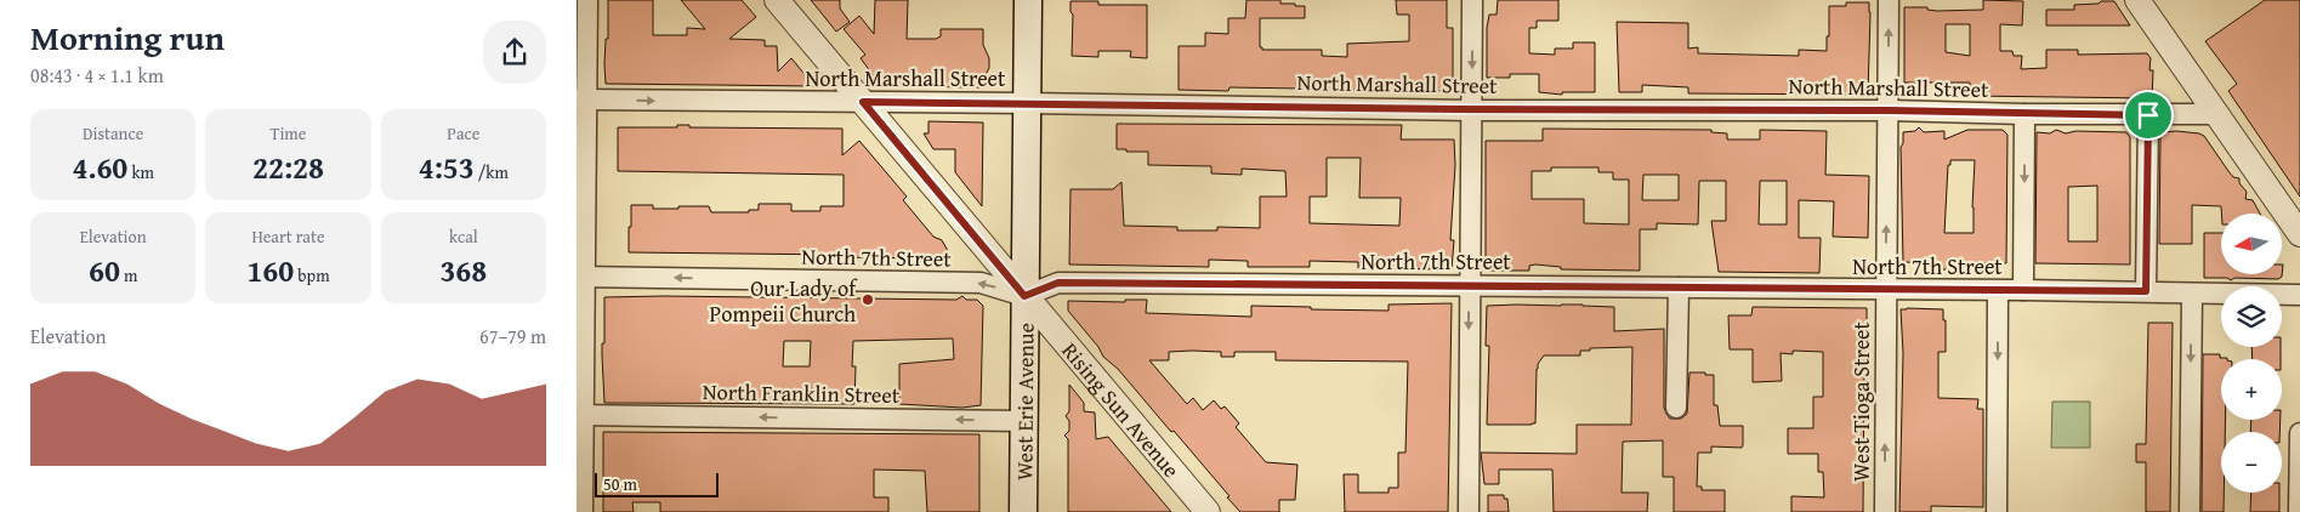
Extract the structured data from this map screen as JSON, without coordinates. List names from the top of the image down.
{
  "streets": {
    "main road": ["West Erie Avenue"],
    "street": [
      "North Marshall Street",
      "North 7th Street",
      "North Franklin Street",
      "West Tioga Street",
      "Rising Sun Avenue"
    ]
  },
  "crossings": [
    ["North Marshall Street", "West Erie Avenue"],
    ["North Marshall Street", "West Tioga Street"],
    ["North Marshall Street", "Rising Sun Avenue"],
    ["North 7th Street", "West Erie Avenue"],
    ["North 7th Street", "West Tioga Street"],
    ["North 7th Street", "Rising Sun Avenue"],
    ["North Franklin Street", "West Erie Avenue"],
    ["West Erie Avenue", "Rising Sun Avenue"]
  ],
  "one_way": ["North Franklin Street"],
  "places": ["Our Lady of Pompeii Church"],
  "scale_bar": "50 m",
  "north": "left",
  "page": {
    "heading": ["Morning run", "08:43 · 4 × 1.1 km"],
    "stats": [
      ["Distance", "4.60 km"],
      ["Time", "22:28"],
      ["Pace", "4:53 /km"],
      ["Elevation", "60 m"],
      ["Heart rate", "160 bpm"],
      ["kcal", "368"]
    ],
    "map_buttons": ["+", "−"],
    "chart": ["Elevation", "67–79 m"],
    "scale": "50 m"
  }
}
